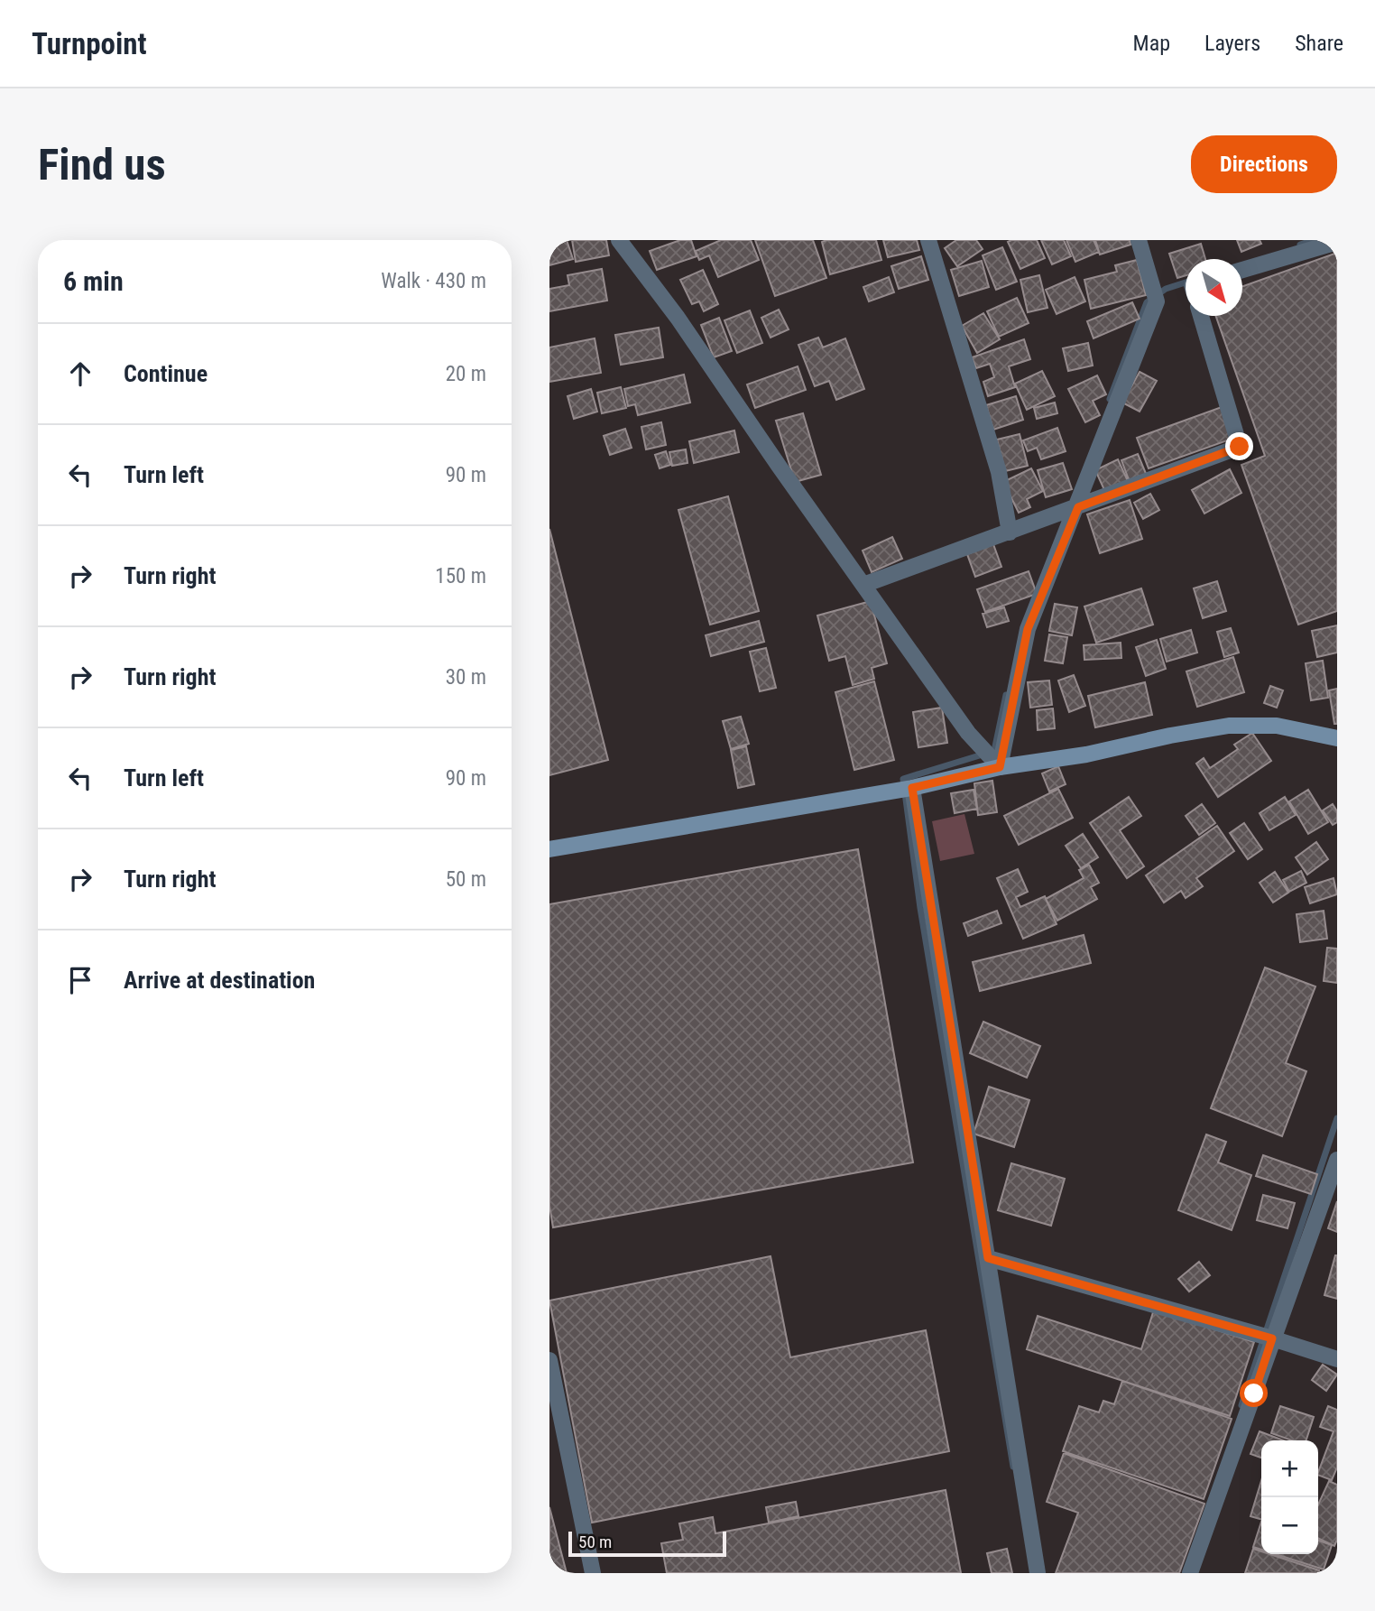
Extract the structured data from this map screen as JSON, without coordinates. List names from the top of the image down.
{
  "scale_bar": "50 m",
  "north": "bottom right",
  "page": {
    "header": "Turnpoint",
    "nav": ["Map", "Layers", "Share"],
    "buttons": "Directions",
    "title": "Find us",
    "heading": ["6 min", "Walk · 430 m"],
    "list": [
      ["Continue", "20 m"],
      ["Turn left", "90 m"],
      ["Turn right", "150 m"],
      ["Turn right", "30 m"],
      ["Turn left", "90 m"],
      ["Turn right", "50 m"],
      "Arrive at destination"
    ],
    "map_buttons": ["+", "−"],
    "scale": "50 m"
  }
}
